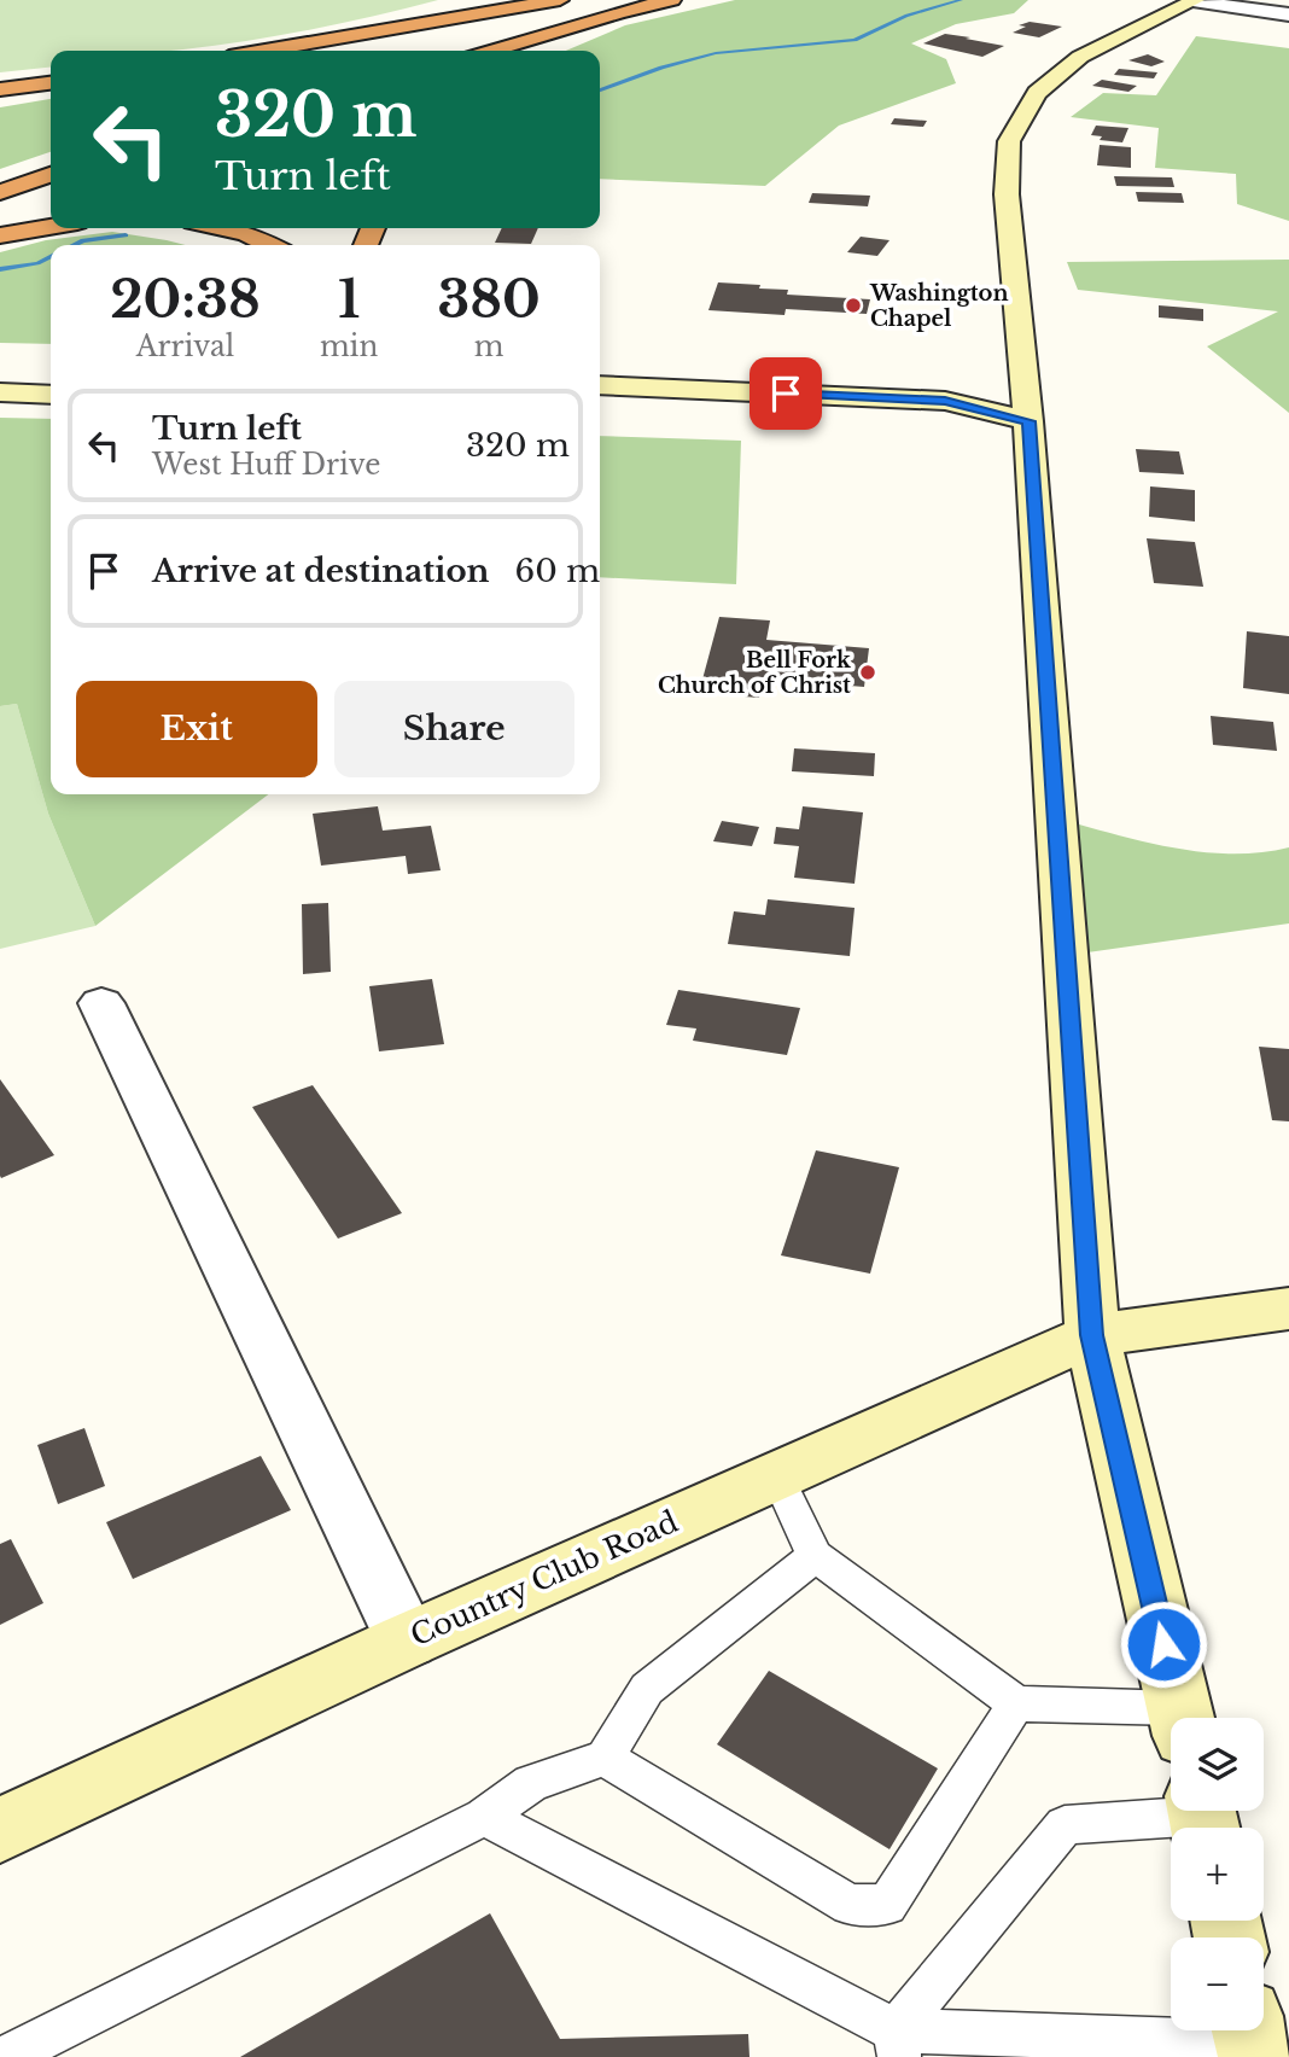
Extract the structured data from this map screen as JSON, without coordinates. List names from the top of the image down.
{
  "streets": {
    "main road": ["Country Club Road"]
  },
  "places": ["Washington Chapel", "Bell Fork Church of Christ"],
  "page": {
    "turn": ["320 m", "Turn left"],
    "eta": [
      "20:38",
      "Arrival",
      "1",
      "min",
      "380",
      "m"
    ],
    "list": [
      {
        "name": "Turn left",
        "note": "West Huff Drive",
        "value": "320 m"
      },
      {
        "name": "Arrive at destination",
        "value": "60 m"
      }
    ],
    "buttons": ["Exit", "Share"],
    "map_buttons": ["+", "−"]
  }
}
